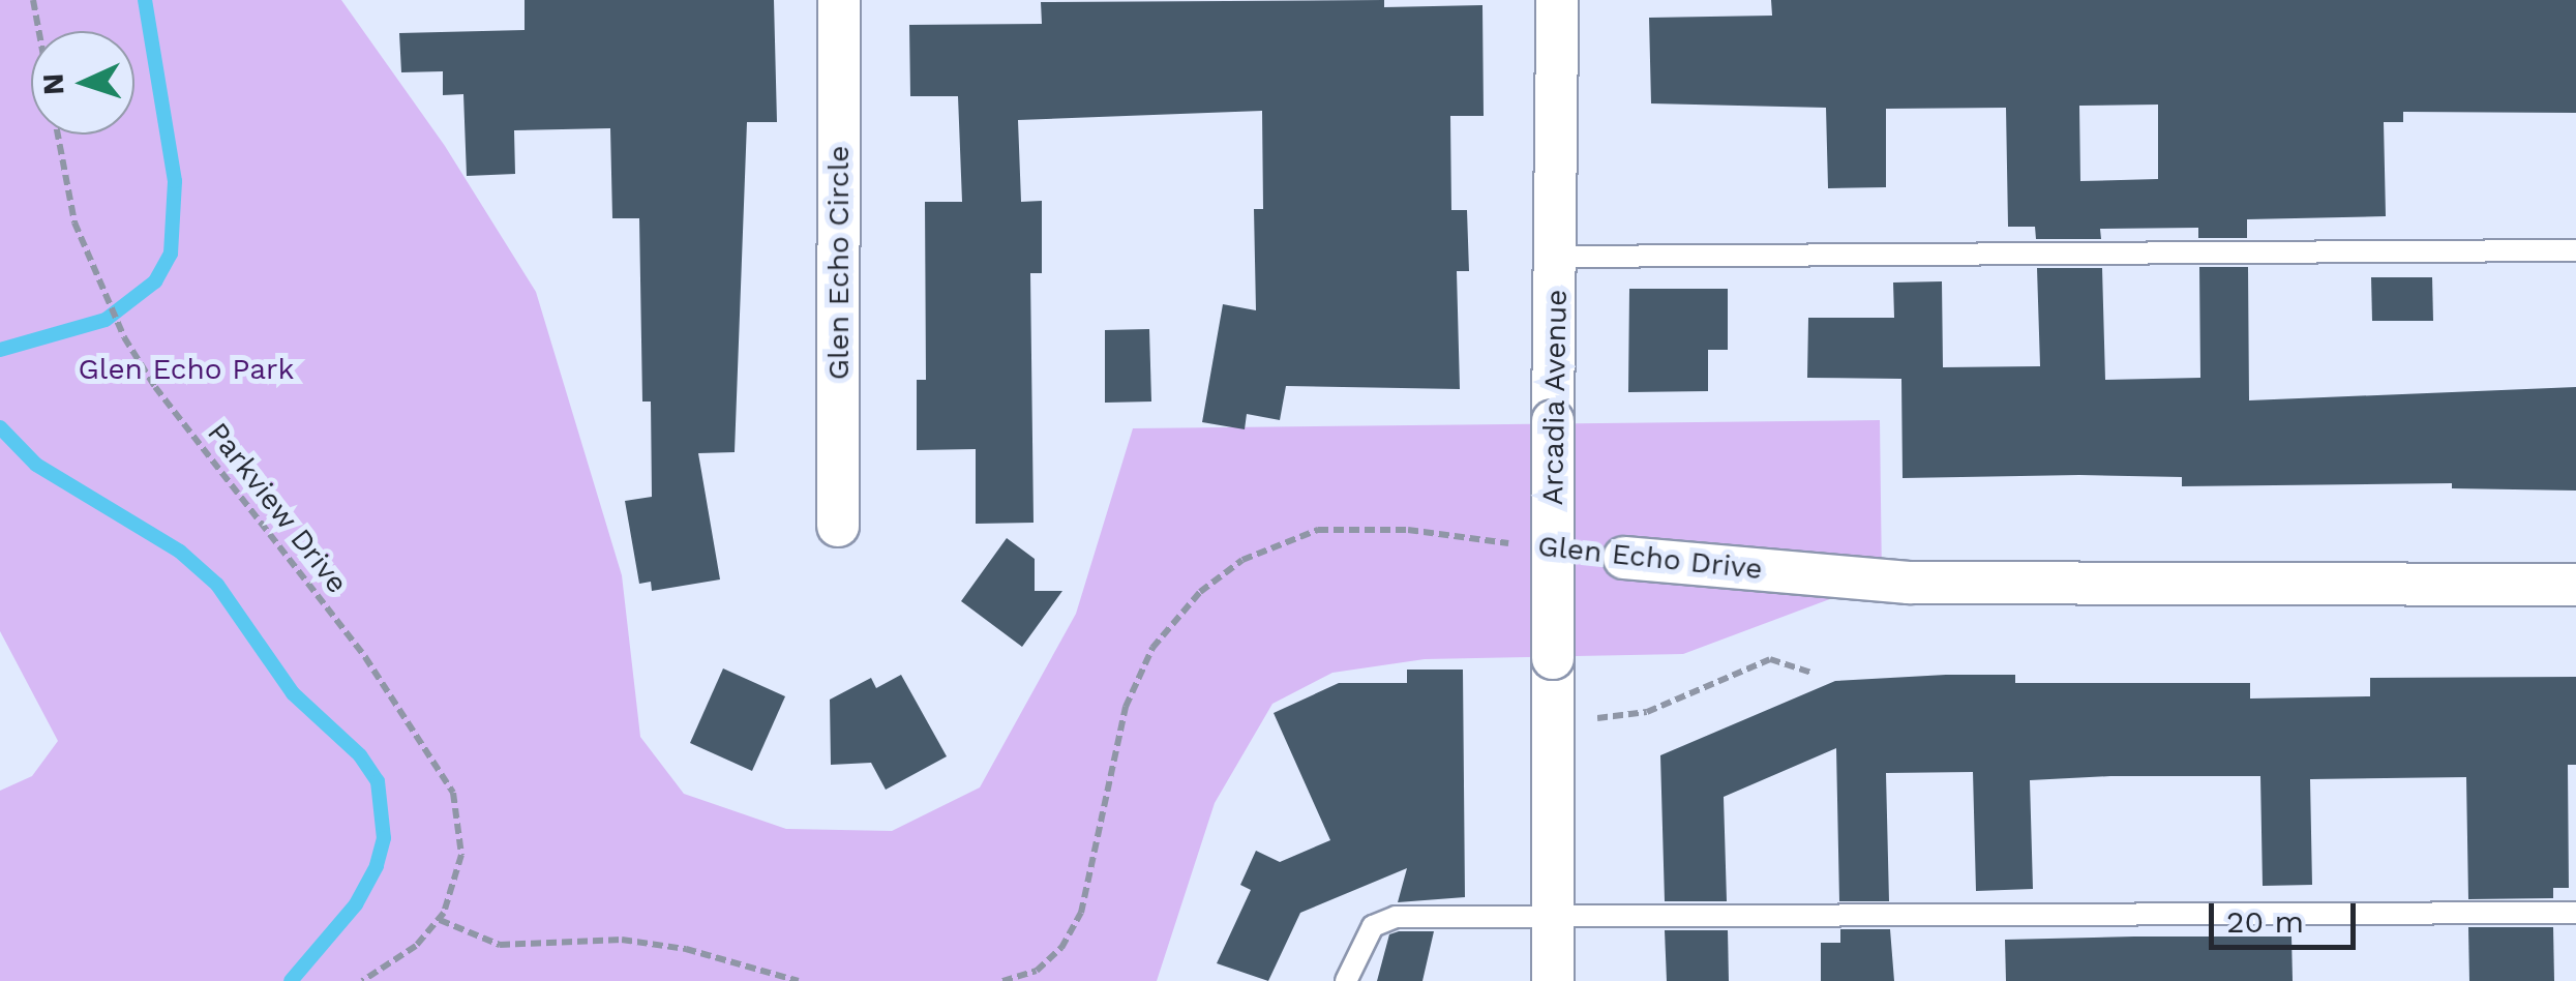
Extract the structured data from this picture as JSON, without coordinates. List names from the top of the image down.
{
  "streets": {
    "street": ["Glen Echo Circle", "Arcadia Avenue", "Glen Echo Drive"],
    "path": ["Parkview Drive"]
  },
  "parks": ["Glen Echo Park"],
  "scale_bar": "20 m",
  "north": "left"
}
